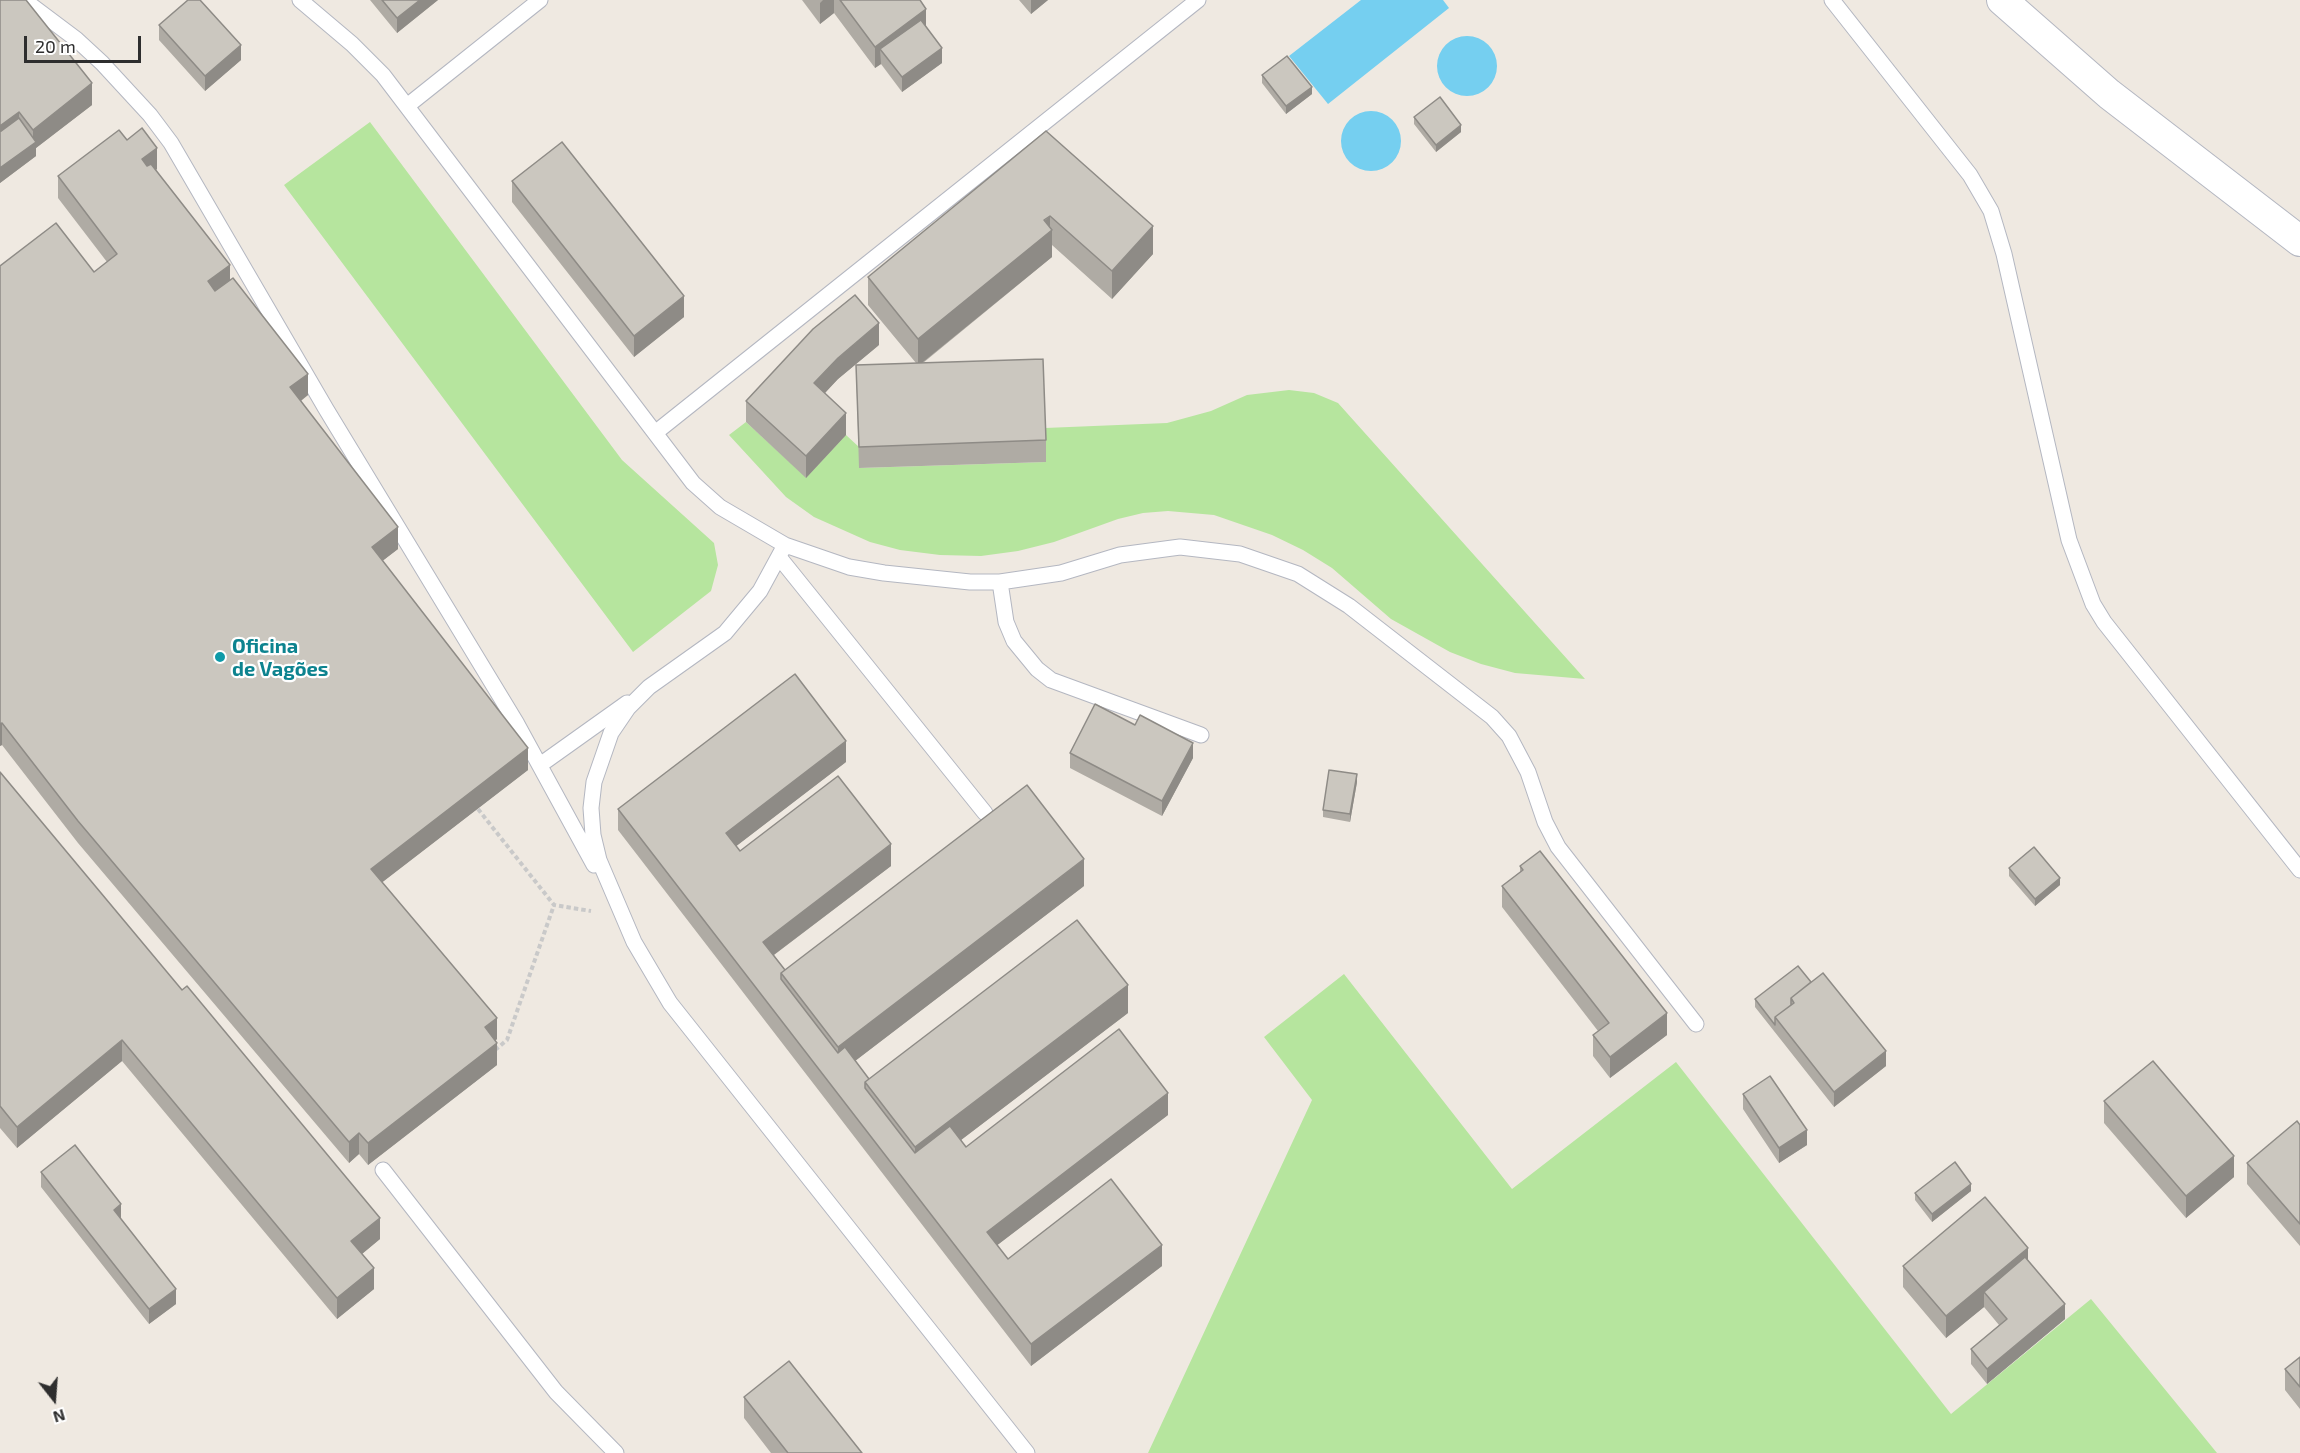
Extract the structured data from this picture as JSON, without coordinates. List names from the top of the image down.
{
  "places": ["Oficina de Vagões"],
  "scale_bar": "20 m",
  "north": "bottom"
}
